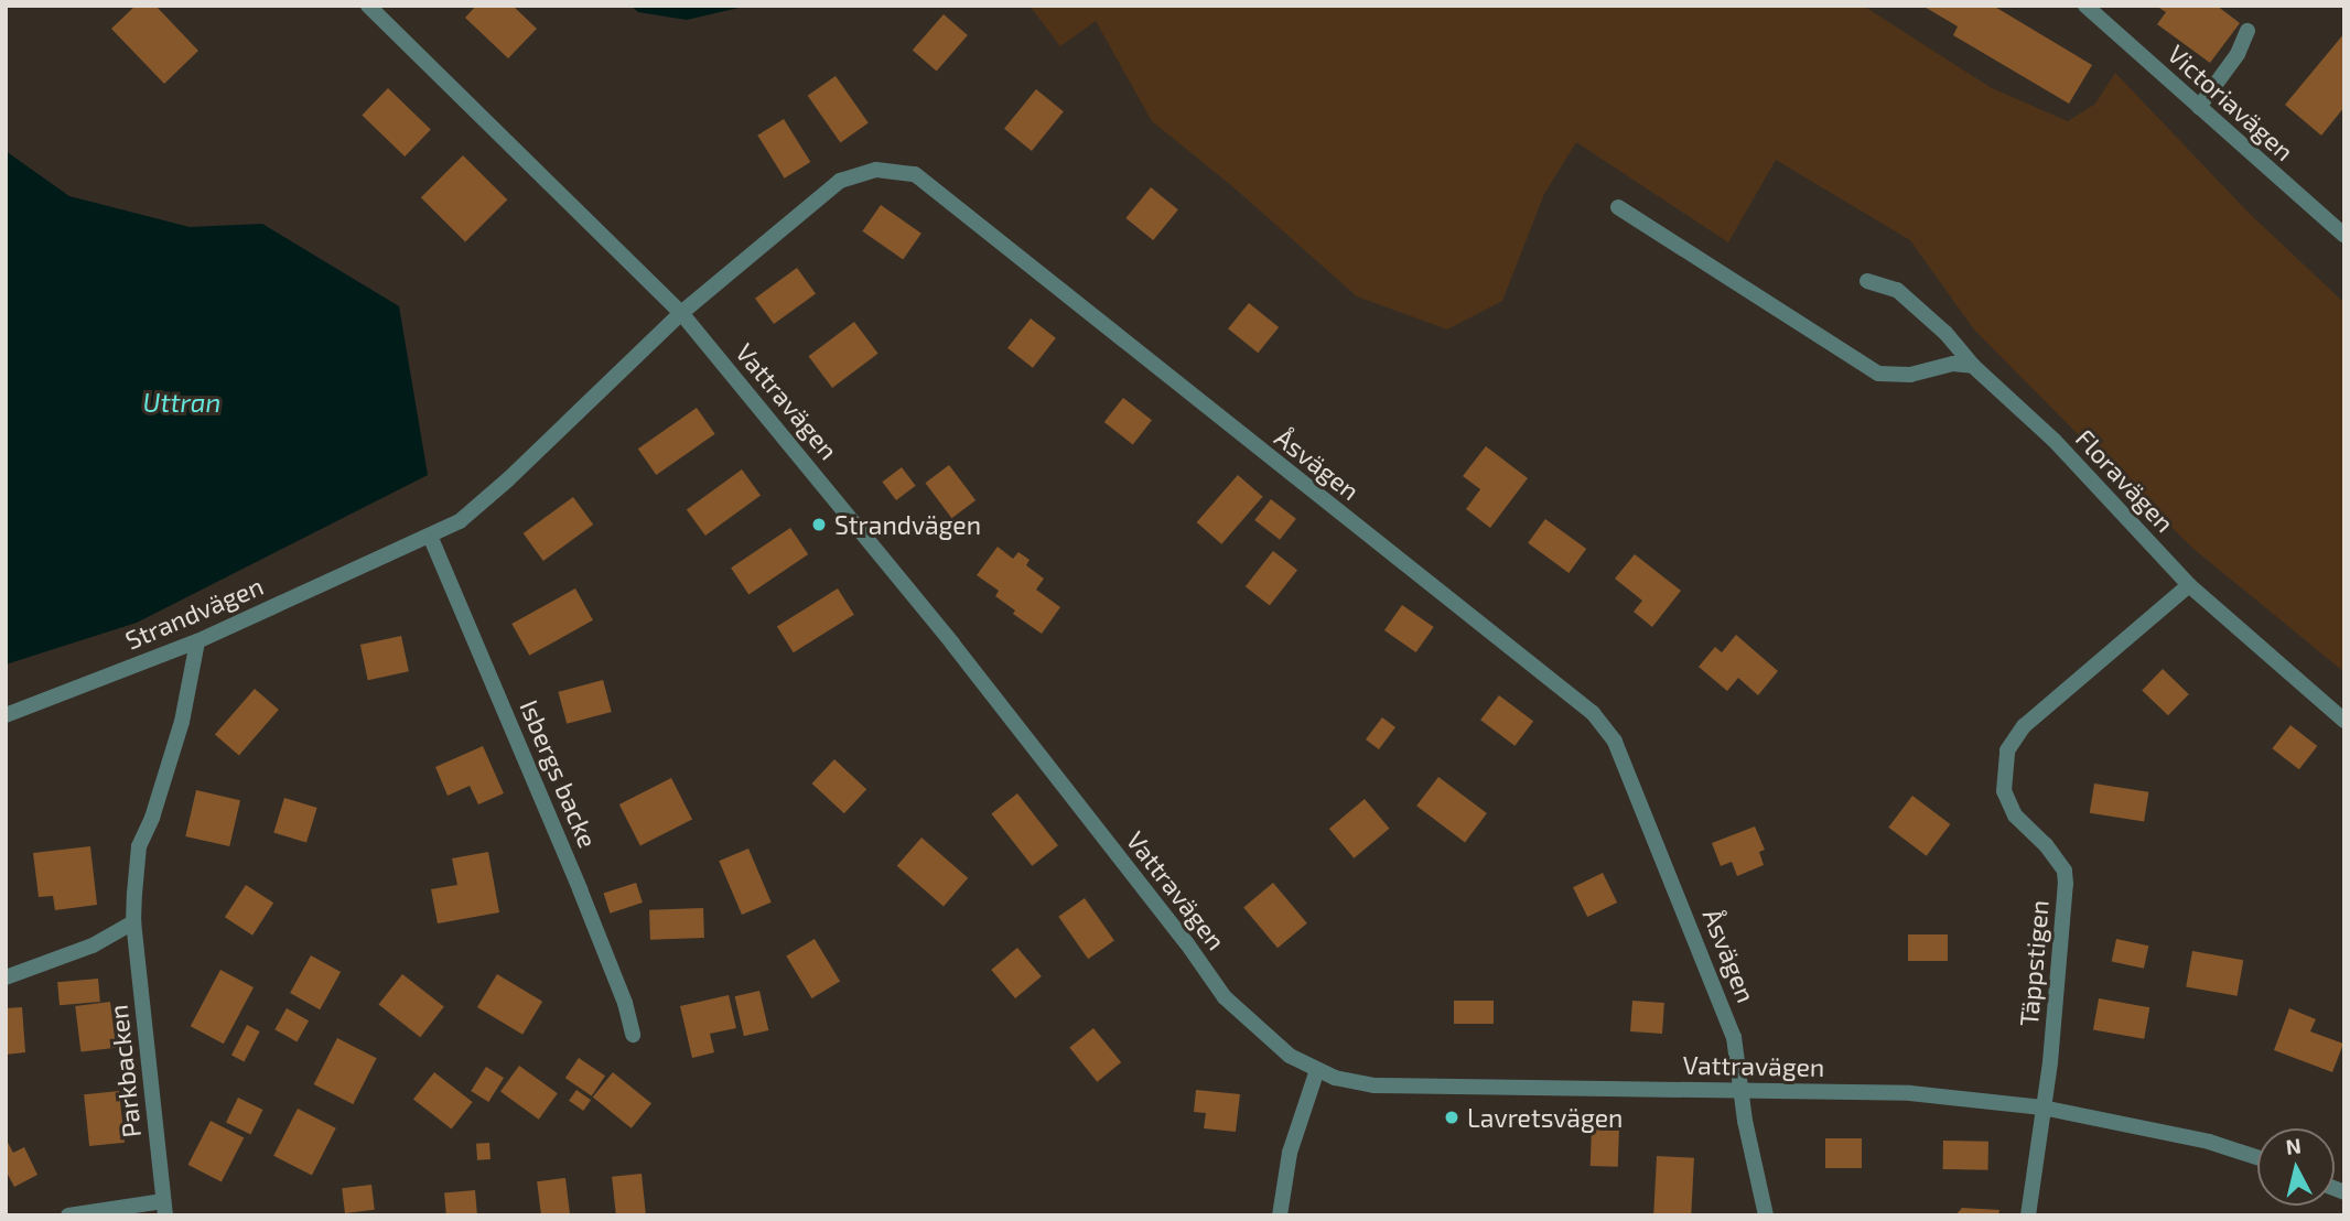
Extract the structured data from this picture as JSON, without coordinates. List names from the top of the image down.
{
  "streets": {
    "street": [
      "Victoriavägen",
      "Vattravägen",
      "Åsvägen",
      "Floravägen",
      "Strandvägen",
      "Isbergs backe",
      "Täppstigen",
      "Parkbacken"
    ]
  },
  "crossings": [
    ["Vattravägen", "Åsvägen"],
    ["Vattravägen", "Strandvägen"],
    ["Vattravägen", "Täppstigen"],
    ["Åsvägen", "Strandvägen"],
    ["Floravägen", "Täppstigen"],
    ["Strandvägen", "Isbergs backe"],
    ["Strandvägen", "Parkbacken"]
  ],
  "water": ["Uttran"],
  "places": ["Strandvägen", "Lavretsvägen"],
  "north": "top"
}
